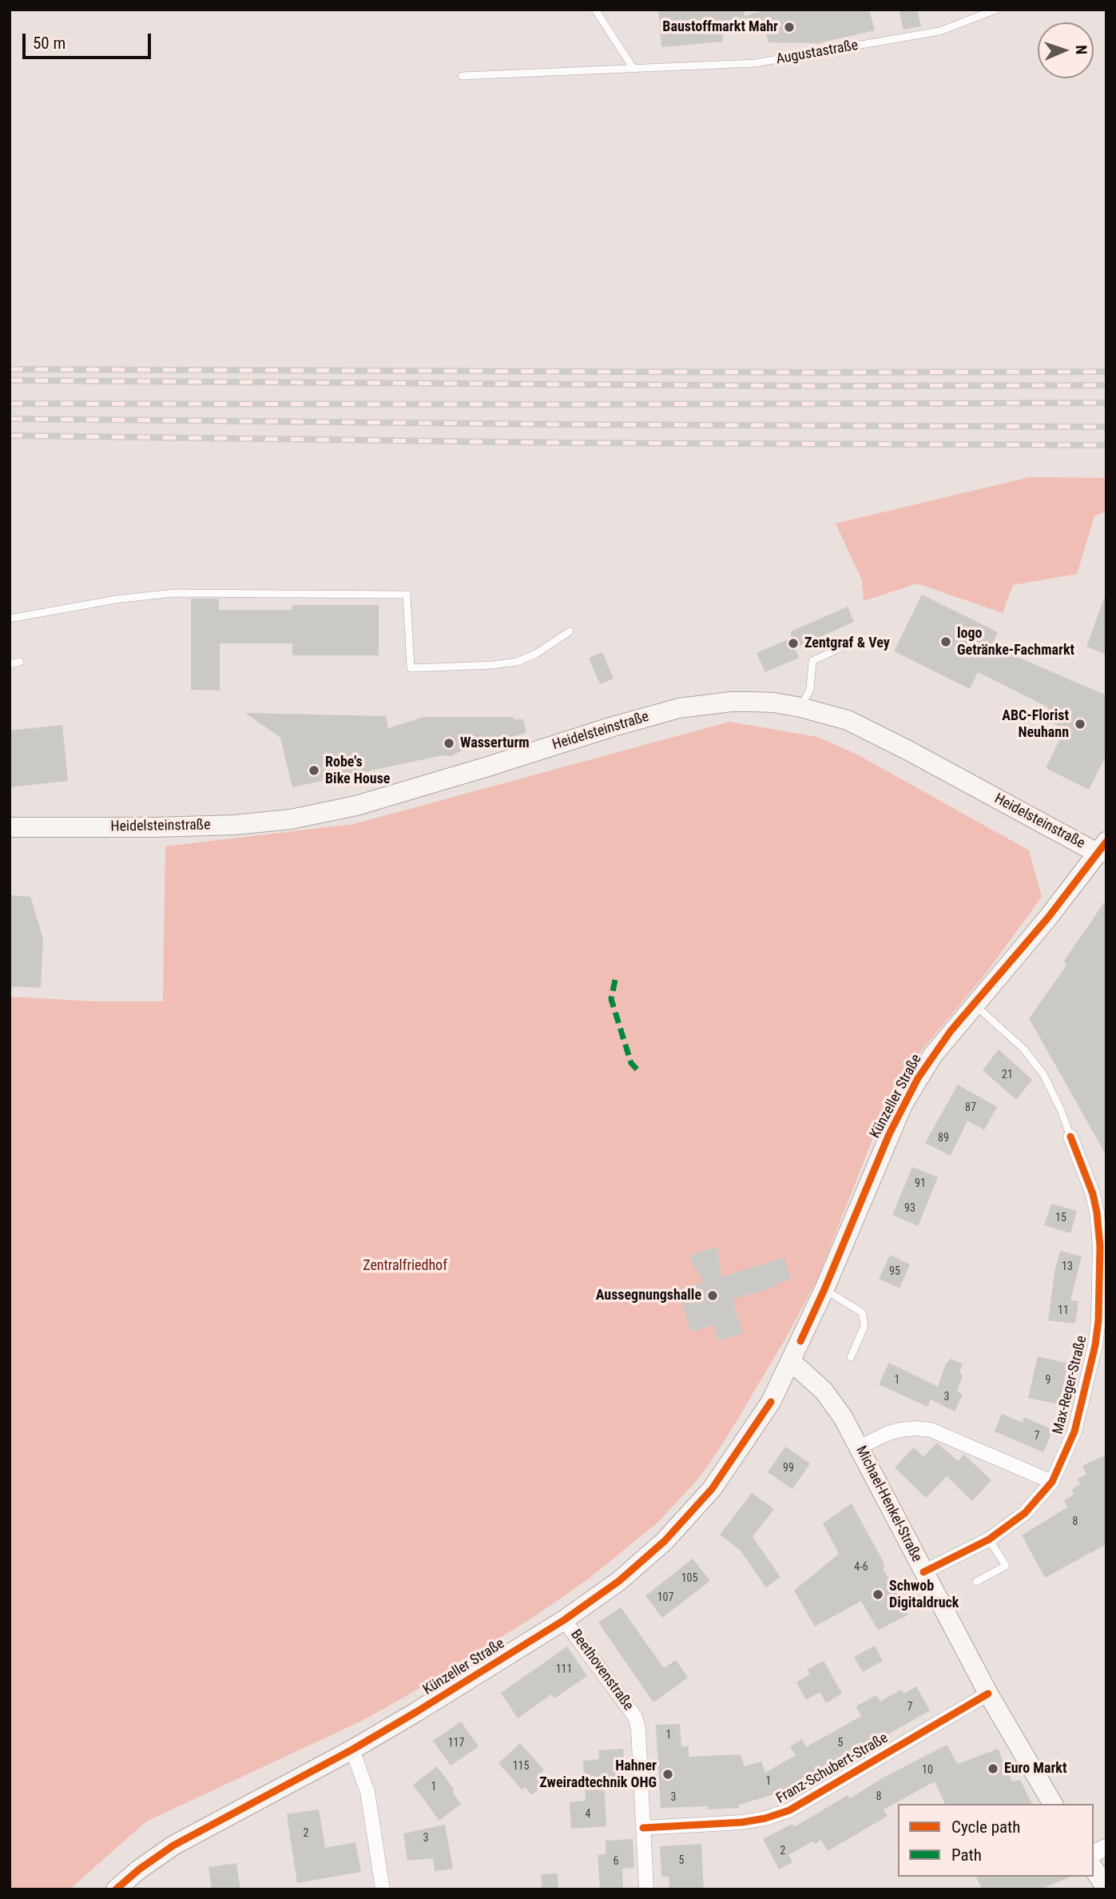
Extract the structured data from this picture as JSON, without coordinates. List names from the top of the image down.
{
  "streets": {
    "main road": ["Heidelsteinstraße", "Künzeller Straße", "Michael-Henkel-Straße"],
    "street": ["Max-Reger-Straße", "Beethovenstraße", "Franz-Schubert-Straße"],
    "lane": ["Augustastraße"]
  },
  "crossings": [
    ["Heidelsteinstraße", "Künzeller Straße"],
    ["Künzeller Straße", "Max-Reger-Straße"],
    ["Künzeller Straße", "Michael-Henkel-Straße"],
    ["Künzeller Straße", "Beethovenstraße"],
    ["Max-Reger-Straße", "Michael-Henkel-Straße"],
    ["Michael-Henkel-Straße", "Franz-Schubert-Straße"],
    ["Beethovenstraße", "Franz-Schubert-Straße"]
  ],
  "parks": ["Zentralfriedhof"],
  "places": [
    "Baustoffmarkt Mahr",
    "logo Getränke-Fachmarkt",
    "Zentgraf & Vey",
    "ABC-Florist Neuhann",
    "Wasserturm",
    "Robe's Bike House",
    "Aussegnungshalle",
    "Schwob Digitaldruck",
    "Euro Markt",
    "Hahner Zweiradtechnik OHG"
  ],
  "house_numbers": [
    "21",
    "87",
    "89",
    "91",
    "93",
    "15",
    "13",
    "95",
    "11",
    "1",
    "9",
    "3",
    "7",
    "99",
    "8",
    "4-6",
    "105",
    "107",
    "111",
    "7",
    "1",
    "117",
    "5",
    "115",
    "10",
    "1",
    "1",
    "8",
    "3",
    "4",
    "2",
    "3",
    "2",
    "5",
    "6"
  ],
  "legend": ["Cycle path", "Path"],
  "scale_bar": "50 m",
  "north": "right"
}
